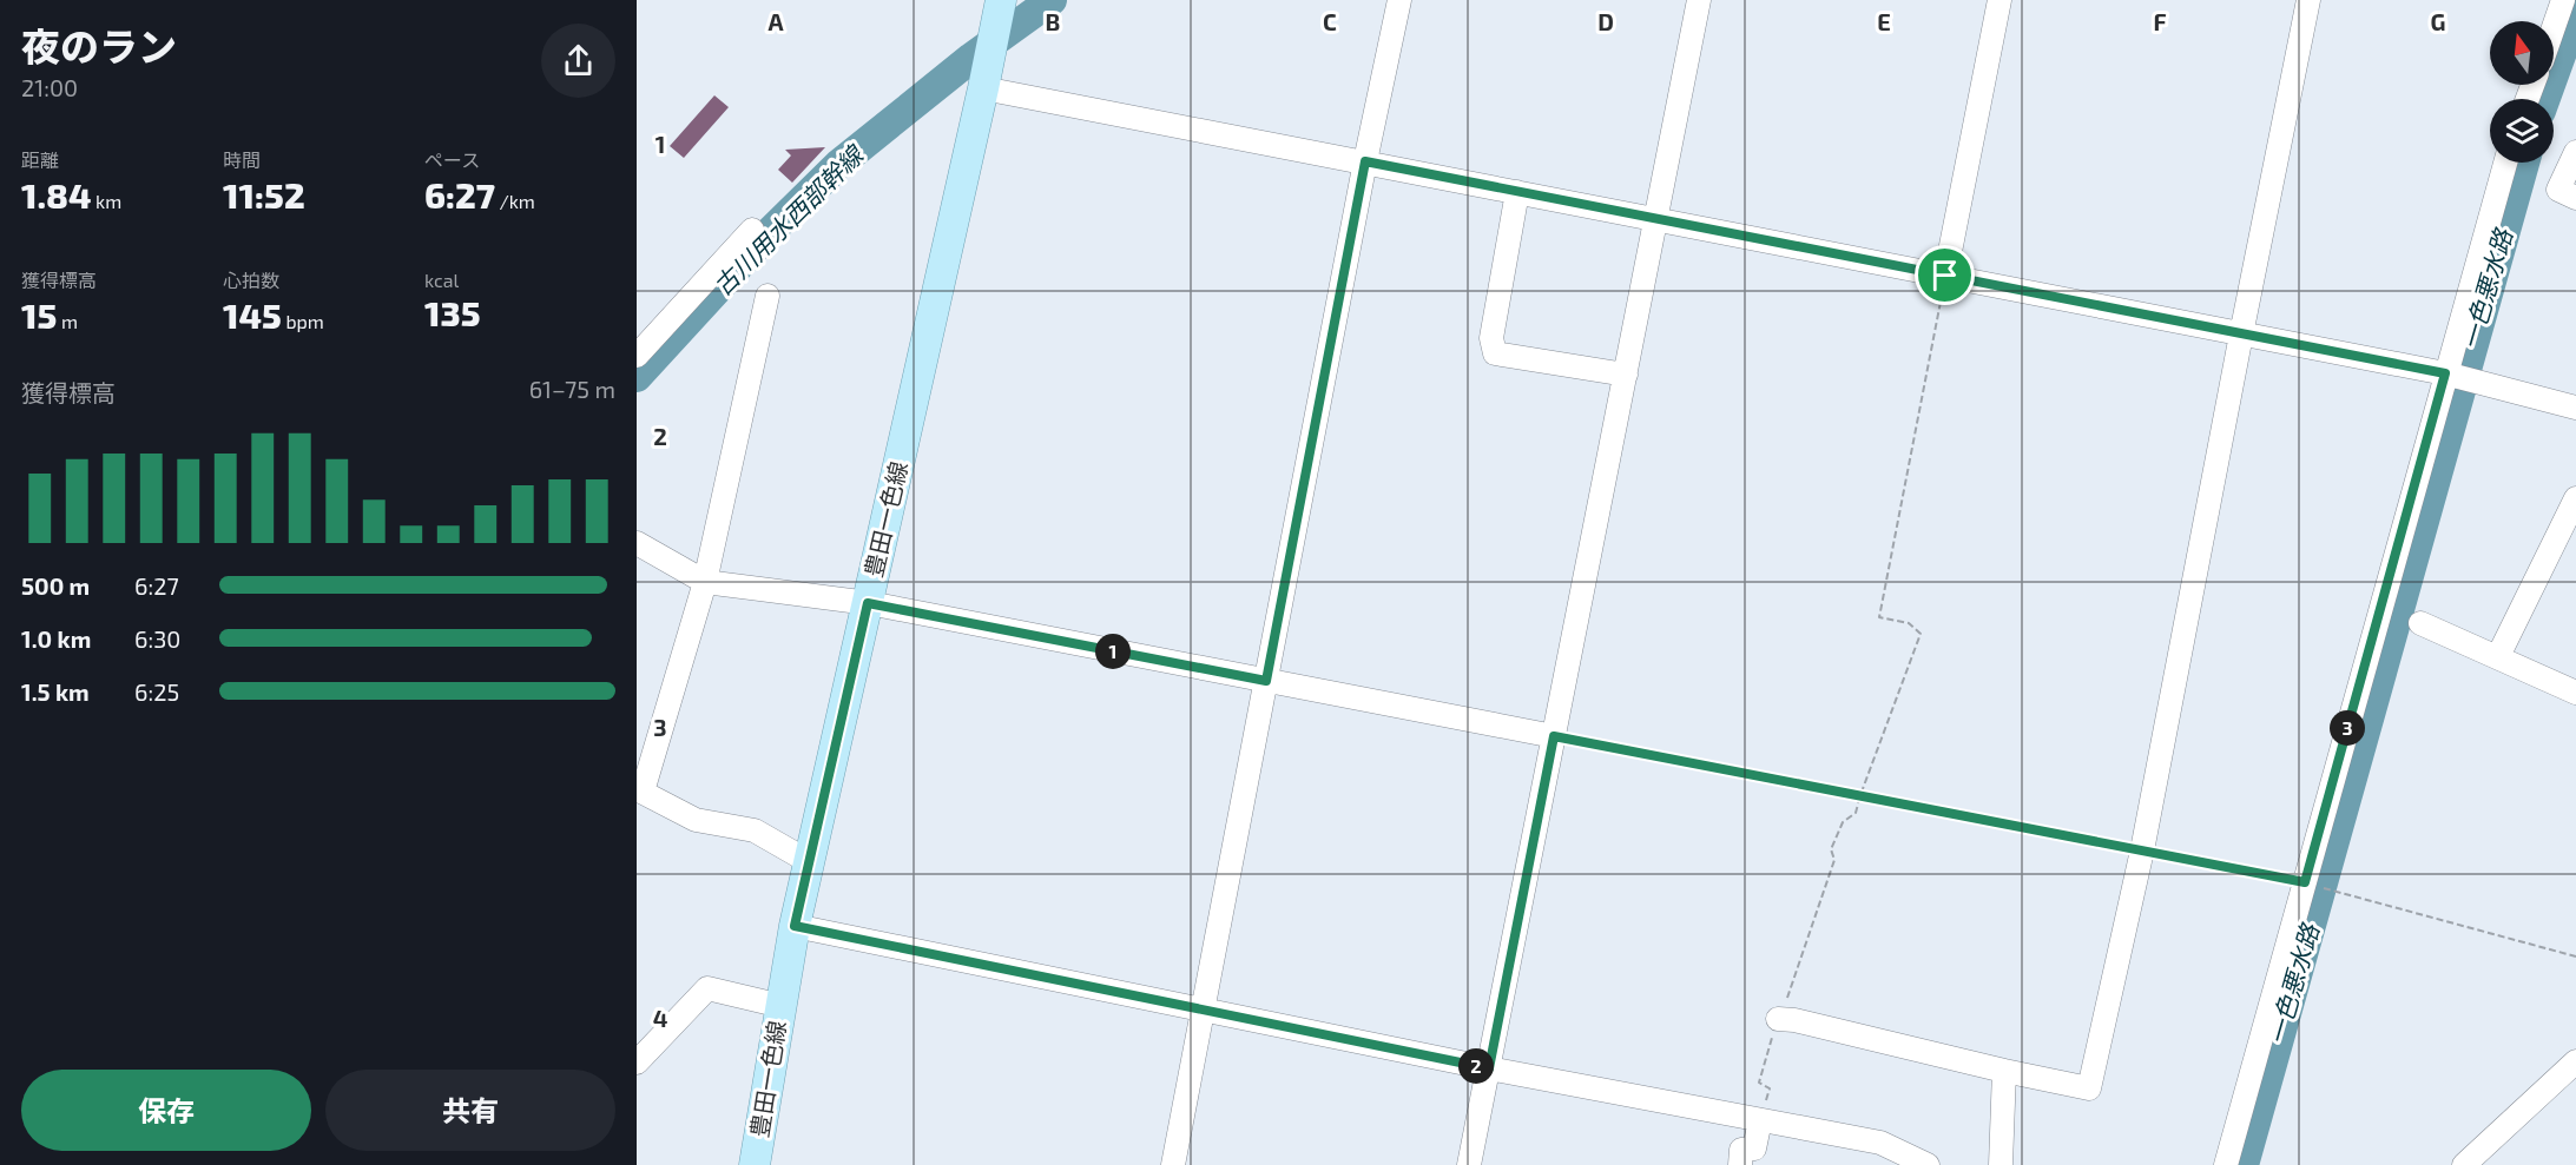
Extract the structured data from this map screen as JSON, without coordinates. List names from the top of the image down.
{
  "streets": {
    "main road": ["豊田一色線"]
  },
  "water": ["古川用水西部幹線", "一色悪水路"],
  "north": "top",
  "page": {
    "heading": ["夜のラン", "21:00"],
    "stats": [
      ["距離", "1.84 km"],
      ["時間", "11:52"],
      ["ペース", "6:27 /km"],
      ["獲得標高", "15 m"],
      ["心拍数", "145 bpm"],
      ["kcal", "135"]
    ],
    "chart": ["獲得標高", "61–75 m"],
    "list": [
      {
        "name": "500 m",
        "note": "6:27"
      },
      {
        "name": "1.0 km",
        "note": "6:30"
      },
      {
        "name": "1.5 km",
        "note": "6:25"
      }
    ],
    "pins": ["1", "3", "2"],
    "buttons": ["保存", "共有"]
  },
  "grid": {
    "columns": [
      "A",
      "B",
      "C",
      "D",
      "E",
      "F",
      "G"
    ],
    "rows": [
      "1",
      "2",
      "3",
      "4"
    ]
  }
}
